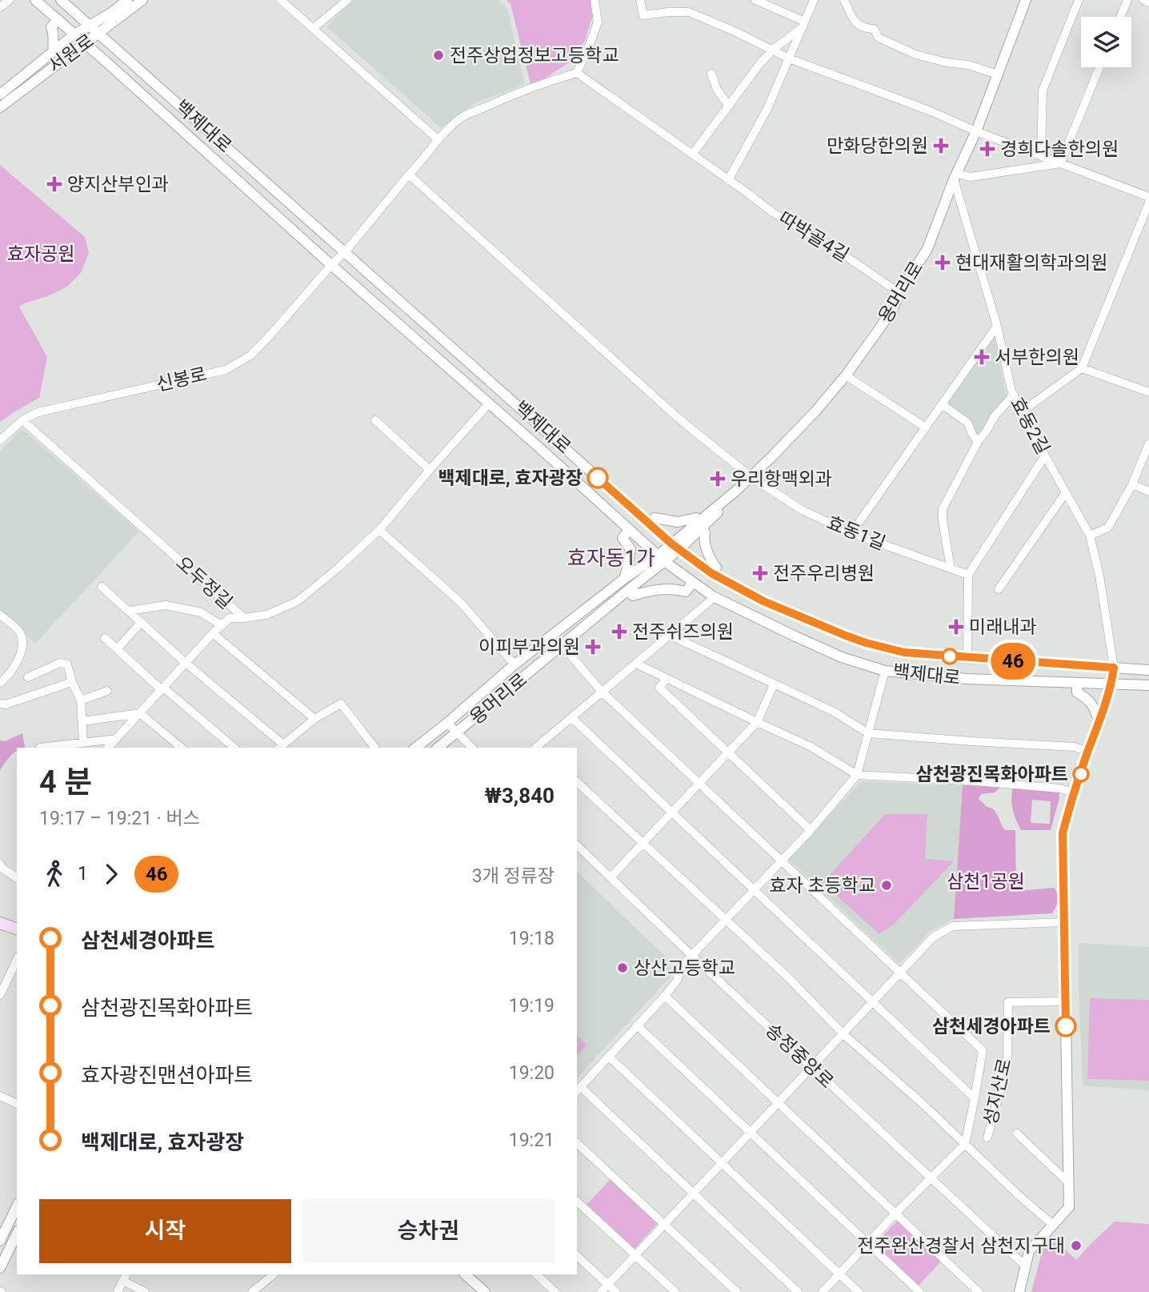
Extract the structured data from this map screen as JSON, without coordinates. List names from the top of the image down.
{
  "streets": {
    "street": [
      "서원로",
      "백제대로",
      "따박골4길",
      "용머리로",
      "신봉로",
      "효동2길",
      "효동1길",
      "오두정길",
      "송정중앙로",
      "성지산로"
    ]
  },
  "crossings": [
    ["서원로", "백제대로"],
    ["백제대로", "용머리로"],
    ["백제대로", "신봉로"],
    ["백제대로", "효동2길"],
    ["백제대로", "오두정길"],
    ["따박골4길", "용머리로"],
    ["따박골4길", "신봉로"],
    ["용머리로", "효동2길"],
    ["용머리로", "효동1길"],
    ["신봉로", "오두정길"]
  ],
  "districts": ["효자동1가"],
  "parks": ["효자공원", "삼천1공원"],
  "places": {
    "other": [
      "전주상업정보고등학교",
      "백제대로, 효자광장",
      "삼천광진목화아파트",
      "효자 초등학교",
      "상산고등학교",
      "삼천세경아파트",
      "전주완산경찰서 삼천지구대"
    ],
    "health": [
      "만화당한의원",
      "경희다솔한의원",
      "양지산부인과",
      "현대재활의학과의원",
      "서부한의원",
      "우리항맥외과",
      "전주우리병원",
      "미래내과",
      "전주쉬즈의원",
      "이피부과의원"
    ]
  },
  "lines": ["bus line 46"],
  "page": {
    "on_map": "46",
    "heading": ["4 분", "19:17 – 19:21 · 버스", "₩3,840"],
    "legs": ["1", "46", "3개 정류장"],
    "list": [
      {
        "name": "삼천세경아파트",
        "value": "19:18"
      },
      {
        "name": "삼천광진목화아파트",
        "value": "19:19"
      },
      {
        "name": "효자광진맨션아파트",
        "value": "19:20"
      },
      {
        "name": "백제대로, 효자광장",
        "value": "19:21"
      }
    ],
    "buttons": ["시작", "승차권"]
  }
}
